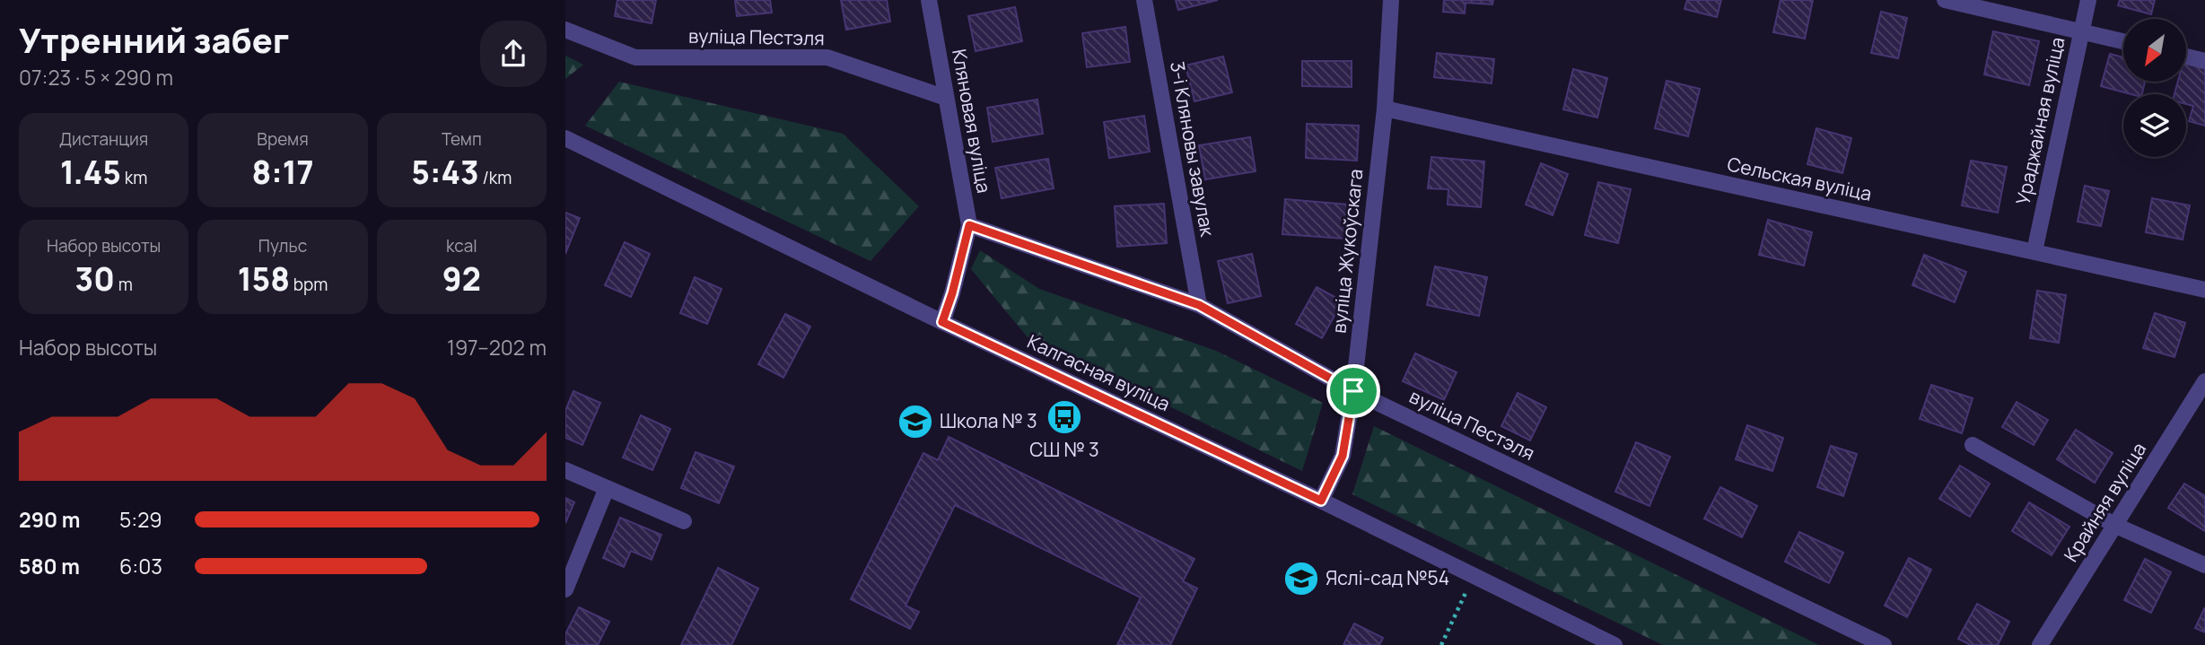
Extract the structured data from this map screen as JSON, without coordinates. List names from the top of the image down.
{
  "streets": {
    "street": [
      "вуліца Пестэля",
      "Кляновая вуліца",
      "Ураджайная вуліца",
      "3-і Кляновы завулак",
      "Сельская вуліца",
      "вуліца Жукоўскага",
      "Калгасная вуліца",
      "Крайняя вуліца"
    ]
  },
  "crossings": [
    ["вуліца Пестэля", "Кляновая вуліца"],
    ["вуліца Пестэля", "3-і Кляновы завулак"],
    ["вуліца Пестэля", "вуліца Жукоўскага"],
    ["Кляновая вуліца", "Калгасная вуліца"],
    ["Ураджайная вуліца", "Сельская вуліца"],
    ["Сельская вуліца", "вуліца Жукоўскага"],
    ["вуліца Жукоўскага", "Калгасная вуліца"]
  ],
  "places": {
    "bus stop": ["СШ № 3"],
    "school or university": ["Школа № 3", "Яслі-сад №54"]
  },
  "north": "bottom left",
  "page": {
    "heading": ["Утренний забег", "07:23 · 5 × 290 m"],
    "stats": [
      ["Дистанция", "1.45 km"],
      ["Время", "8:17"],
      ["Темп", "5:43 /km"],
      ["Набор высоты", "30 m"],
      ["Пульс", "158 bpm"],
      ["kcal", "92"]
    ],
    "chart": ["Набор высоты", "197–202 m"],
    "list": [
      {
        "name": "290 m",
        "note": "5:29"
      },
      {
        "name": "580 m",
        "note": "6:03"
      }
    ]
  }
}
